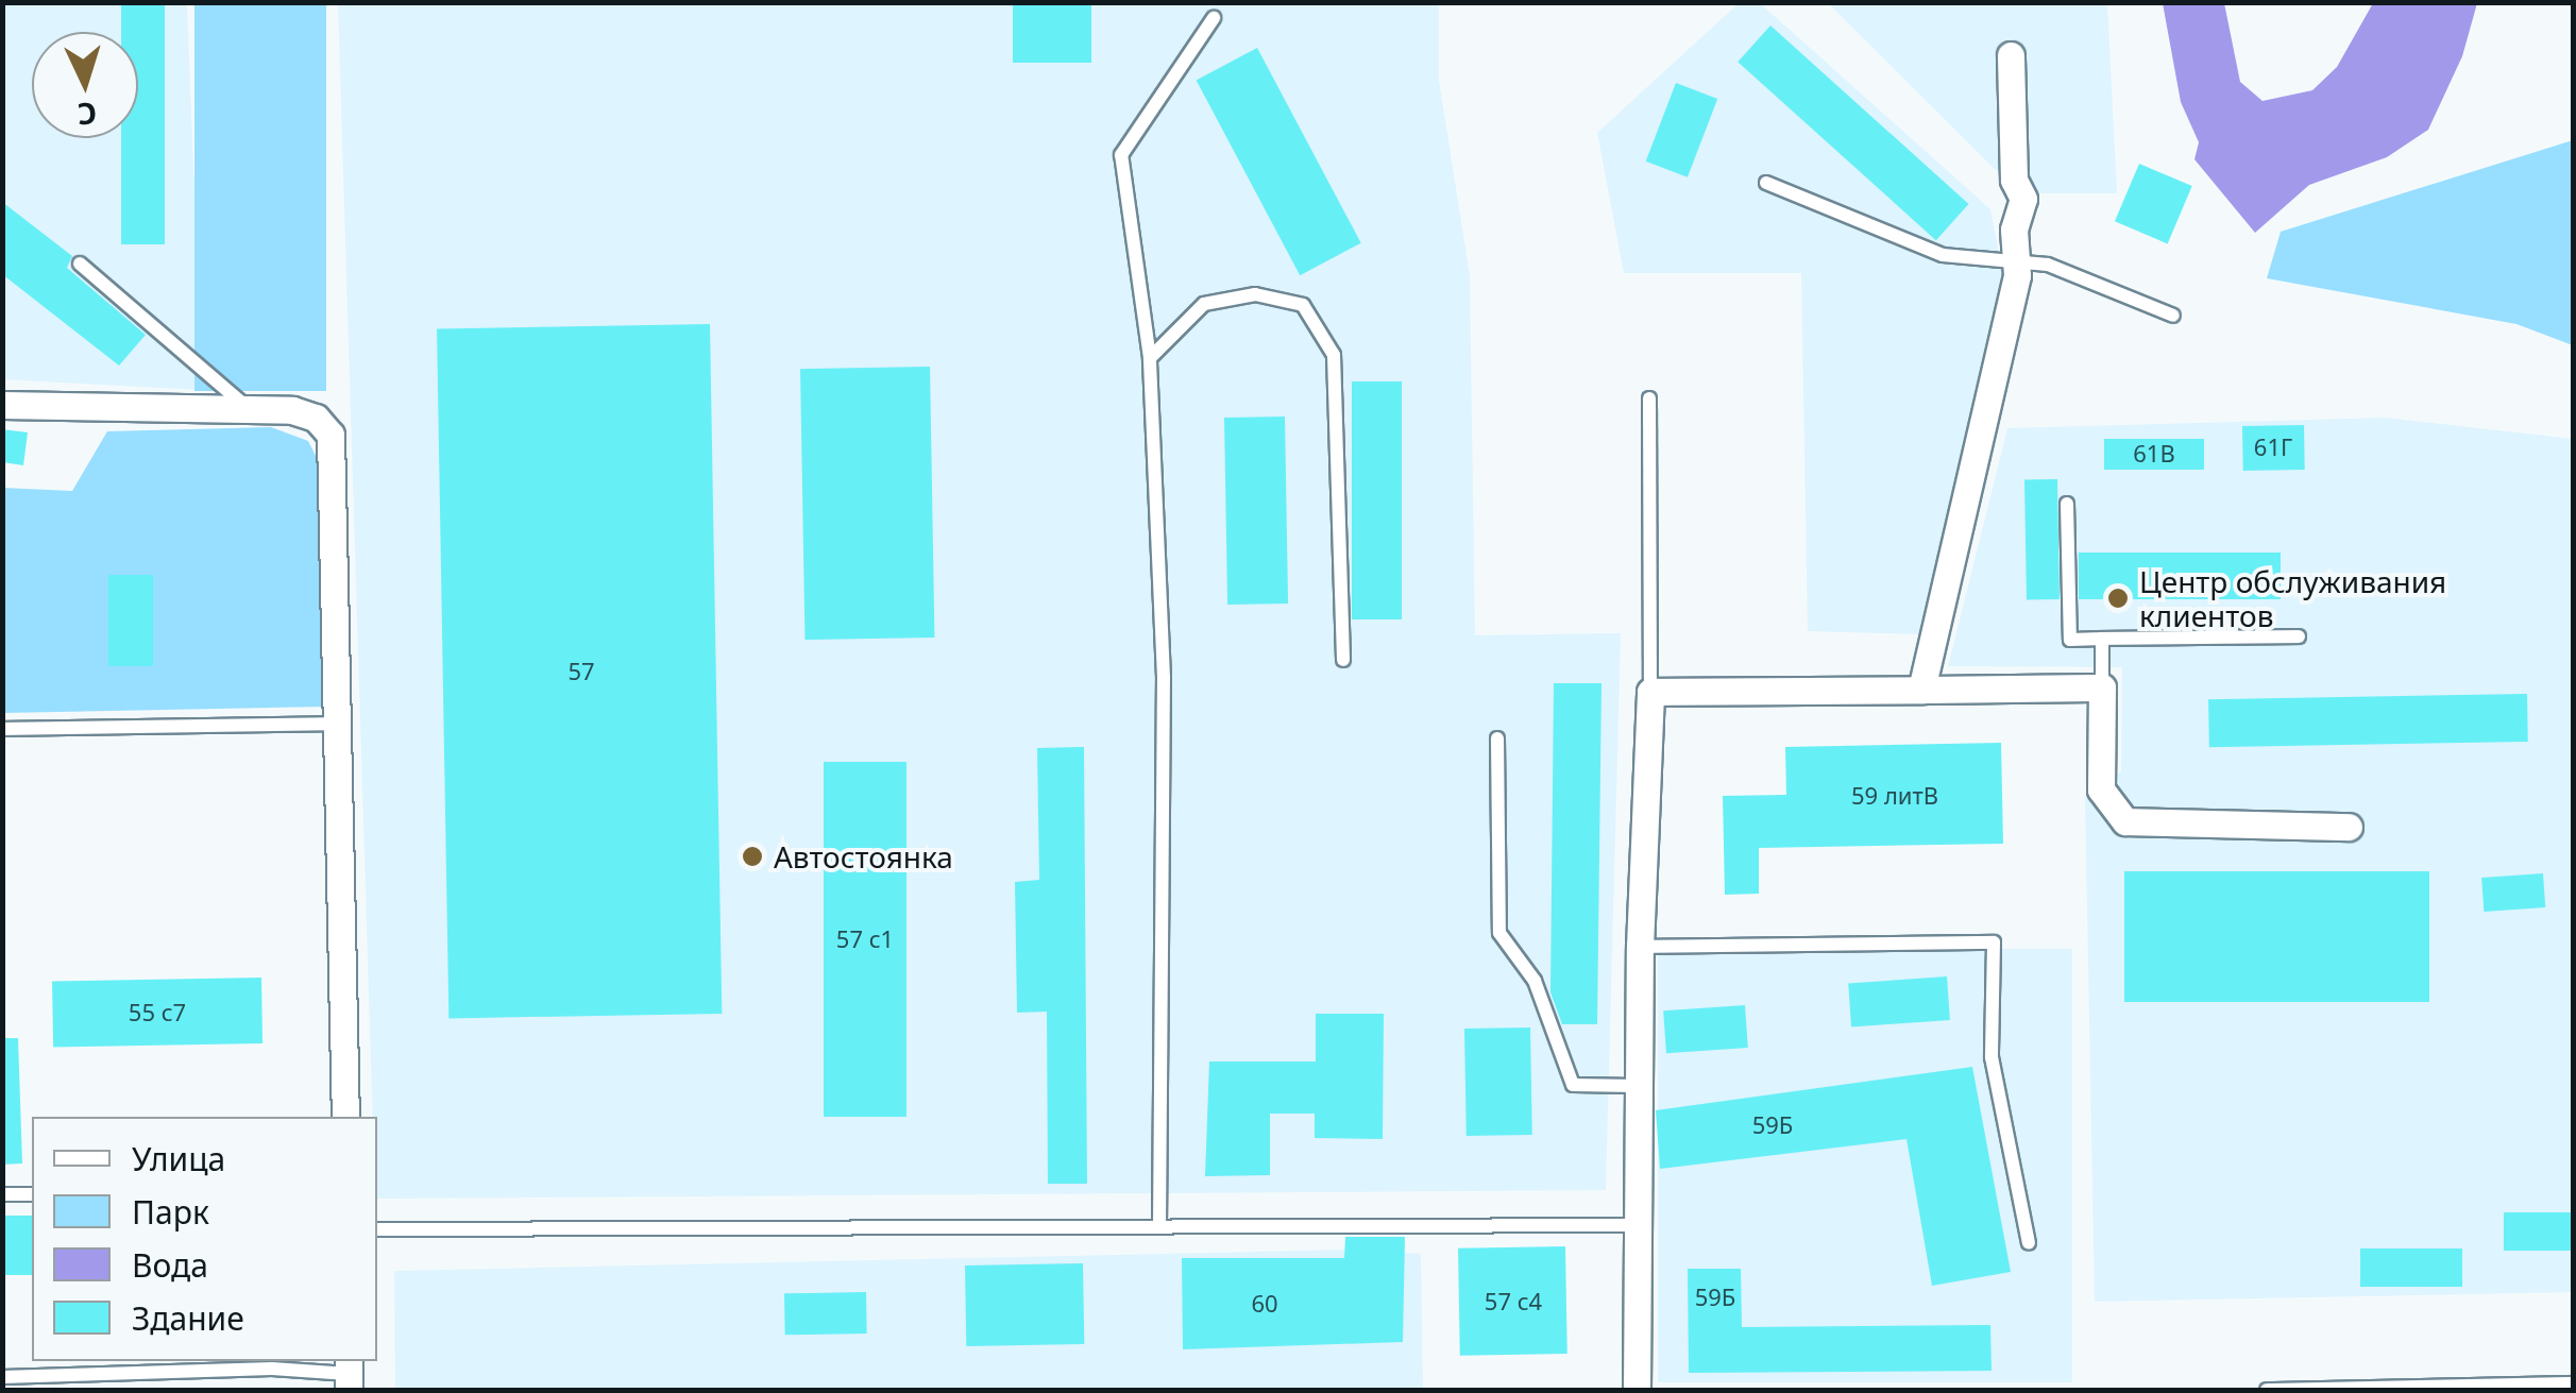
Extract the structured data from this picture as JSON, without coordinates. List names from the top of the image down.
{
  "places": ["Центр обслуживания клиентов", "Автостоянка"],
  "house_numbers": [
    "61Г",
    "61В",
    "57",
    "59 литВ",
    "57 с1",
    "55 с7",
    "59Б",
    "59Б",
    "57 с4",
    "60"
  ],
  "legend": [
    "Улица",
    "Парк",
    "Вода",
    "Здание"
  ],
  "north": "bottom"
}
